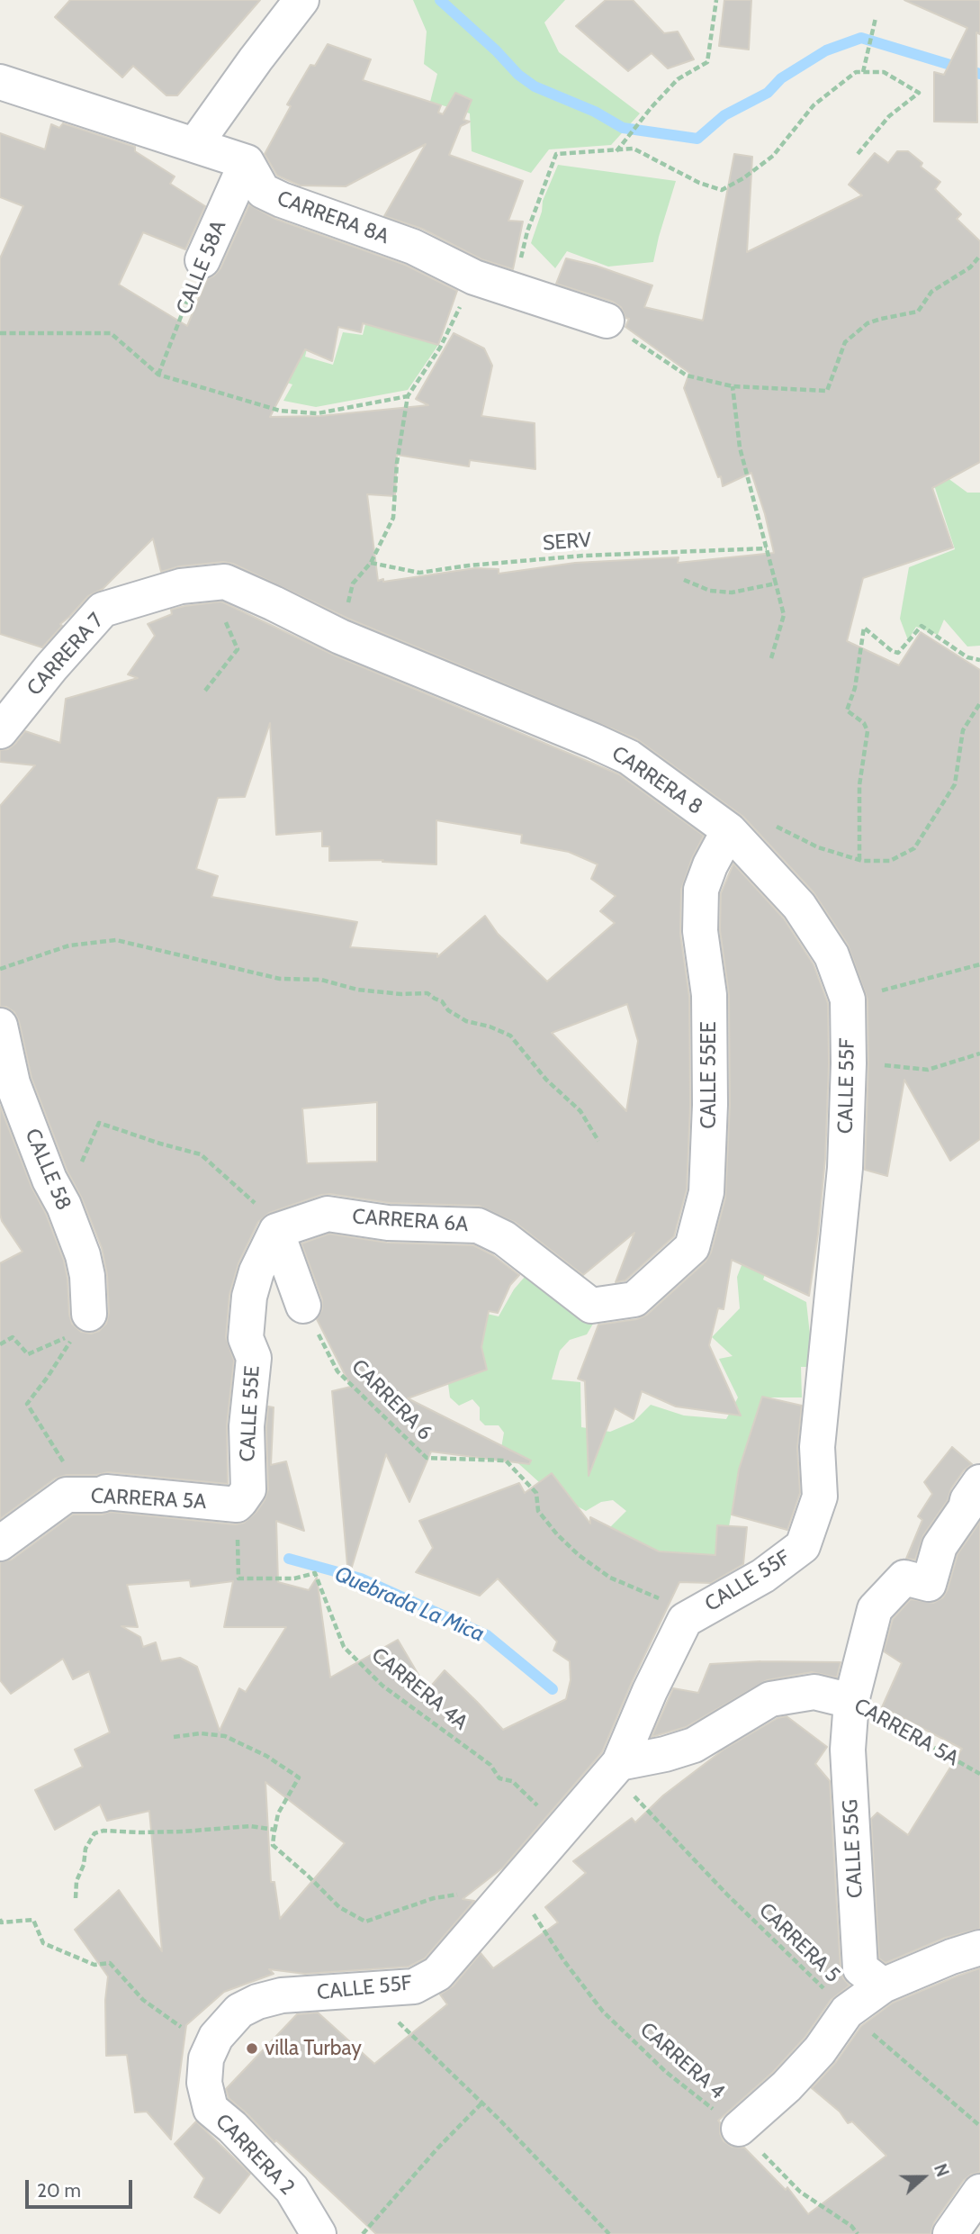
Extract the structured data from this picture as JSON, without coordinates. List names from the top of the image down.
{
  "streets": {
    "street": [
      "CARRERA 8A",
      "CALLE 58A",
      "CARRERA 7",
      "CARRERA 8",
      "CALLE 55EE",
      "CALLE 55F",
      "CALLE 58",
      "CARRERA 6A",
      "CALLE 55E",
      "CARRERA 5A",
      "CALLE 55G",
      "CARRERA 2"
    ],
    "path": [
      "SERV",
      "CARRERA 6",
      "CARRERA 4A",
      "CARRERA 5",
      "CARRERA 4"
    ]
  },
  "crossings": [
    ["CARRERA 8A", "CALLE 58A"],
    ["CARRERA 7", "CARRERA 8"],
    ["CARRERA 8", "CALLE 55EE"],
    ["CARRERA 8", "CALLE 55F"],
    ["CALLE 55EE", "CALLE 55F"],
    ["CALLE 55EE", "CARRERA 6A"],
    ["CALLE 55F", "CARRERA 5A"],
    ["CALLE 55F", "CARRERA 4A"],
    ["CALLE 55F", "CARRERA 5"],
    ["CALLE 55F", "CARRERA 4"],
    ["CALLE 55F", "CARRERA 2"],
    ["CARRERA 6A", "CALLE 55E"],
    ["CALLE 55E", "CARRERA 5A"],
    ["CALLE 55E", "CARRERA 4A"],
    ["CARRERA 5A", "CARRERA 4A"],
    ["CARRERA 5A", "CALLE 55G"],
    ["CARRERA 5A", "CARRERA 5"]
  ],
  "water": ["Quebrada La Mica"],
  "places": ["villa Turbay"],
  "scale_bar": "20 m",
  "north": "right"
}
